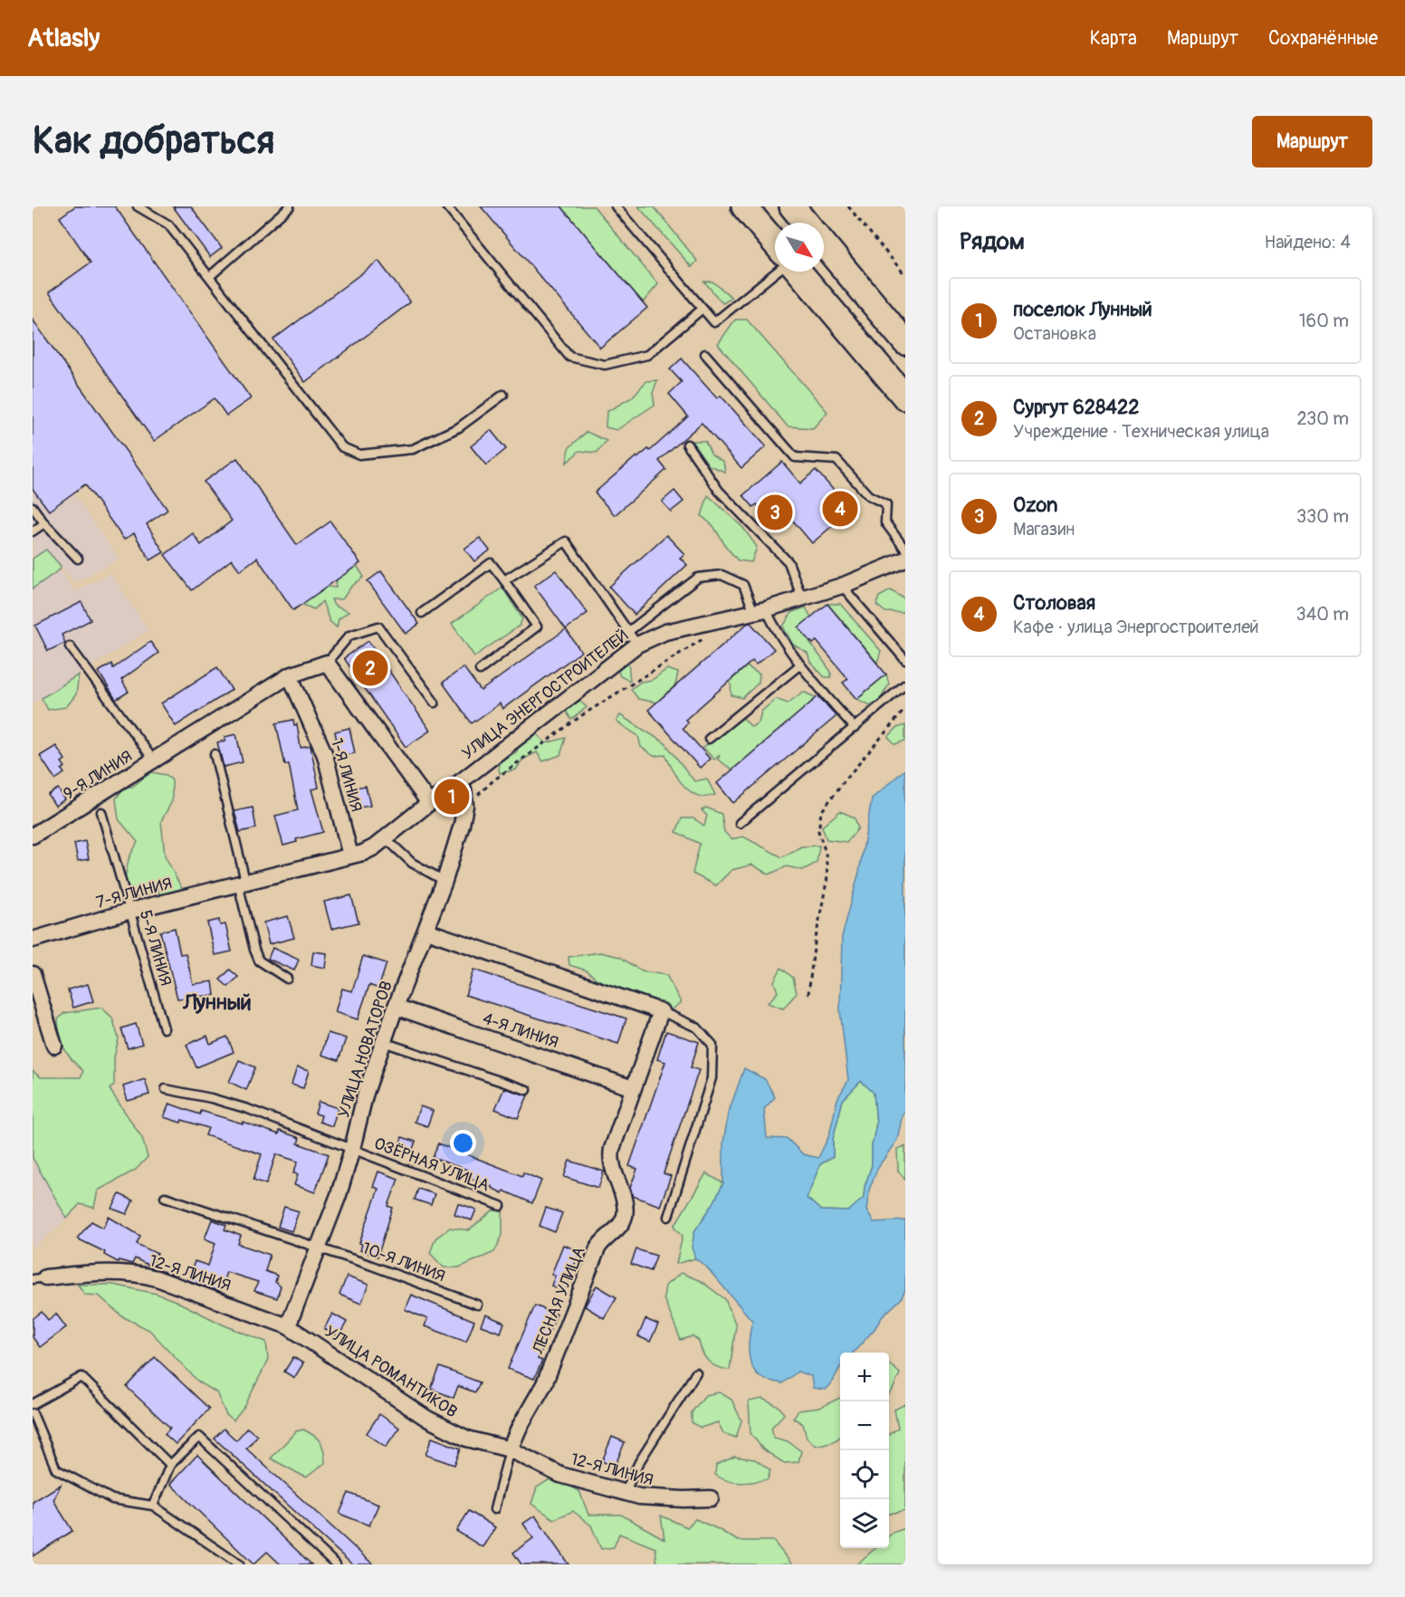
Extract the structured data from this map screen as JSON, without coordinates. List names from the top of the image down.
{
  "streets": {
    "street": [
      "УЛИЦА ЭНЕРГОСТРОИТЕЛЕЙ",
      "9-Я ЛИНИЯ",
      "1-Я ЛИНИЯ",
      "7-Я ЛИНИЯ",
      "4-Я ЛИНИЯ",
      "УЛИЦА НОВАТОРОВ",
      "12-Я ЛИНИЯ",
      "ЛЕСНАЯ УЛИЦА",
      "УЛИЦА РОМАНТИКОВ"
    ],
    "lane": ["5-Я ЛИНИЯ", "ОЗЁРНАЯ УЛИЦА", "10-Я ЛИНИЯ"]
  },
  "crossings": [
    ["УЛИЦА ЭНЕРГОСТРОИТЕЛЕЙ", "1-Я ЛИНИЯ"],
    ["УЛИЦА ЭНЕРГОСТРОИТЕЛЕЙ", "7-Я ЛИНИЯ"],
    ["УЛИЦА ЭНЕРГОСТРОИТЕЛЕЙ", "УЛИЦА НОВАТОРОВ"],
    ["9-Я ЛИНИЯ", "1-Я ЛИНИЯ"],
    ["1-Я ЛИНИЯ", "7-Я ЛИНИЯ"],
    ["7-Я ЛИНИЯ", "5-Я ЛИНИЯ"],
    ["4-Я ЛИНИЯ", "УЛИЦА НОВАТОРОВ"],
    ["4-Я ЛИНИЯ", "ЛЕСНАЯ УЛИЦА"],
    ["УЛИЦА НОВАТОРОВ", "ОЗЁРНАЯ УЛИЦА"],
    ["УЛИЦА НОВАТОРОВ", "10-Я ЛИНИЯ"],
    ["УЛИЦА НОВАТОРОВ", "12-Я ЛИНИЯ"],
    ["УЛИЦА НОВАТОРОВ", "УЛИЦА РОМАНТИКОВ"],
    ["12-Я ЛИНИЯ", "ЛЕСНАЯ УЛИЦА"],
    ["12-Я ЛИНИЯ", "УЛИЦА РОМАНТИКОВ"],
    ["ЛЕСНАЯ УЛИЦА", "УЛИЦА РОМАНТИКОВ"]
  ],
  "districts": ["Лунный"],
  "north": "bottom right",
  "page": {
    "header": "Atlasly",
    "nav": ["Карта", "Маршрут", "Сохранённые"],
    "buttons": "Маршрут",
    "title": "Как добраться",
    "heading": ["Рядом", "Найдено: 4"],
    "list": [
      {
        "mark": "1",
        "name": "поселок Лунный",
        "note": "Остановка",
        "value": "160 m"
      },
      {
        "mark": "2",
        "name": "Сургут 628422",
        "note": "Учреждение · Техническая улица",
        "value": "230 m"
      },
      {
        "mark": "3",
        "name": "Ozon",
        "note": "Магазин",
        "value": "330 m"
      },
      {
        "mark": "4",
        "name": "Столовая",
        "note": "Кафе · улица Энергостроителей",
        "value": "340 m"
      }
    ],
    "pins": [
      "4",
      "3",
      "2",
      "1"
    ],
    "map_buttons": ["+", "−"]
  }
}
